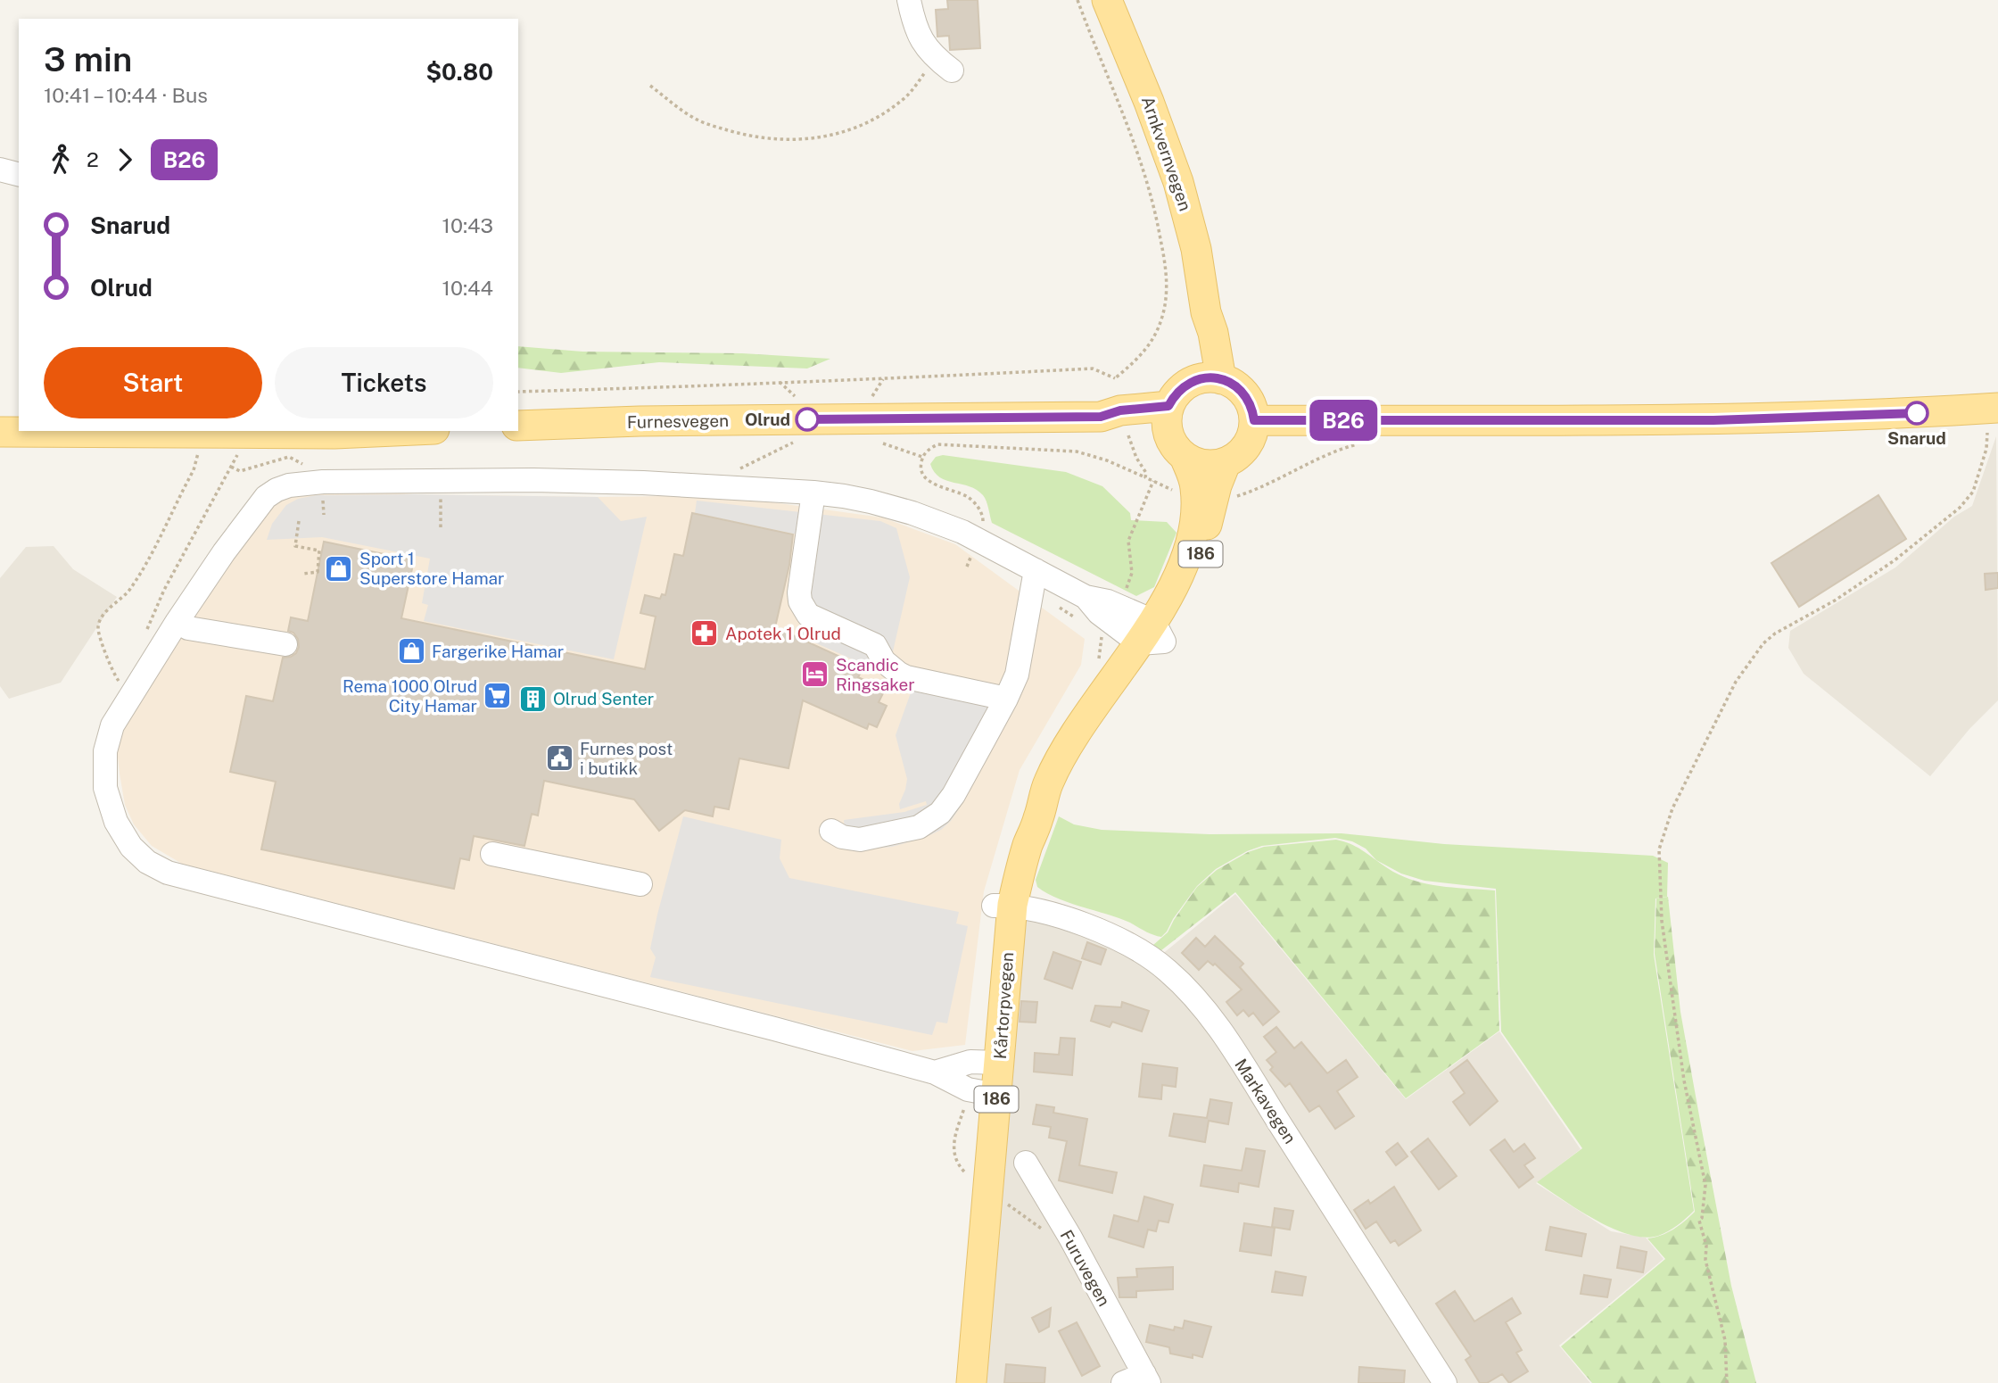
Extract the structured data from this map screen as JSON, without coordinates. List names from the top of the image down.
{
  "streets": {
    "main road": [
      "Arnkvernvegen",
      "Furnesvegen",
      "186",
      "Kårtorpvegen"
    ],
    "street": ["Markavegen", "Furuvegen"]
  },
  "crossings": [
    ["Arnkvernvegen", "Furnesvegen"],
    ["Arnkvernvegen", "Kårtorpvegen"],
    ["Furnesvegen", "Kårtorpvegen"],
    ["Kårtorpvegen", "Markavegen"]
  ],
  "places": {
    "other": ["Snarud", "Olrud"],
    "shop": ["Sport 1 Superstore Hamar", "Fargerike Hamar"],
    "pharmacy": ["Apotek 1 Olrud"],
    "hotel": ["Scandic Ringsaker"],
    "supermarket": ["Rema 1000 Olrud City Hamar"],
    "building": ["Olrud Senter"],
    "public building": ["Furnes post i butikk"]
  },
  "lines": ["bus line B26"],
  "page": {
    "on_map": "B26",
    "heading": ["3 min", "10:41 – 10:44 · Bus", "$0.80"],
    "legs": ["2", "B26"],
    "list": [
      {
        "name": "Snarud",
        "value": "10:43"
      },
      {
        "name": "Olrud",
        "value": "10:44"
      }
    ],
    "buttons": ["Start", "Tickets"]
  }
}
